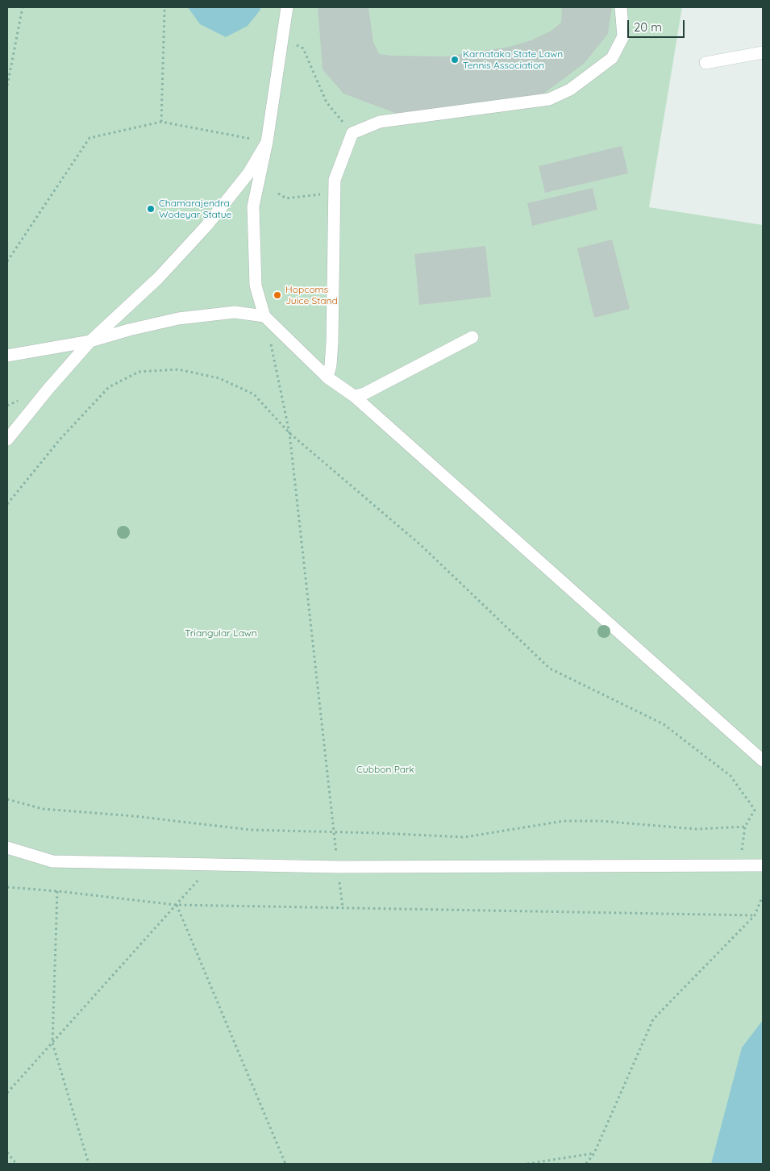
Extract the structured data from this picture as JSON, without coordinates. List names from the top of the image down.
{
  "parks": ["Triangular Lawn", "Cubbon Park"],
  "places": ["Karnataka State Lawn Tennis Association", "Chamarajendra Wodeyar Statue", "Hopcoms Juice Stand"],
  "scale_bar": "20 m"
}
